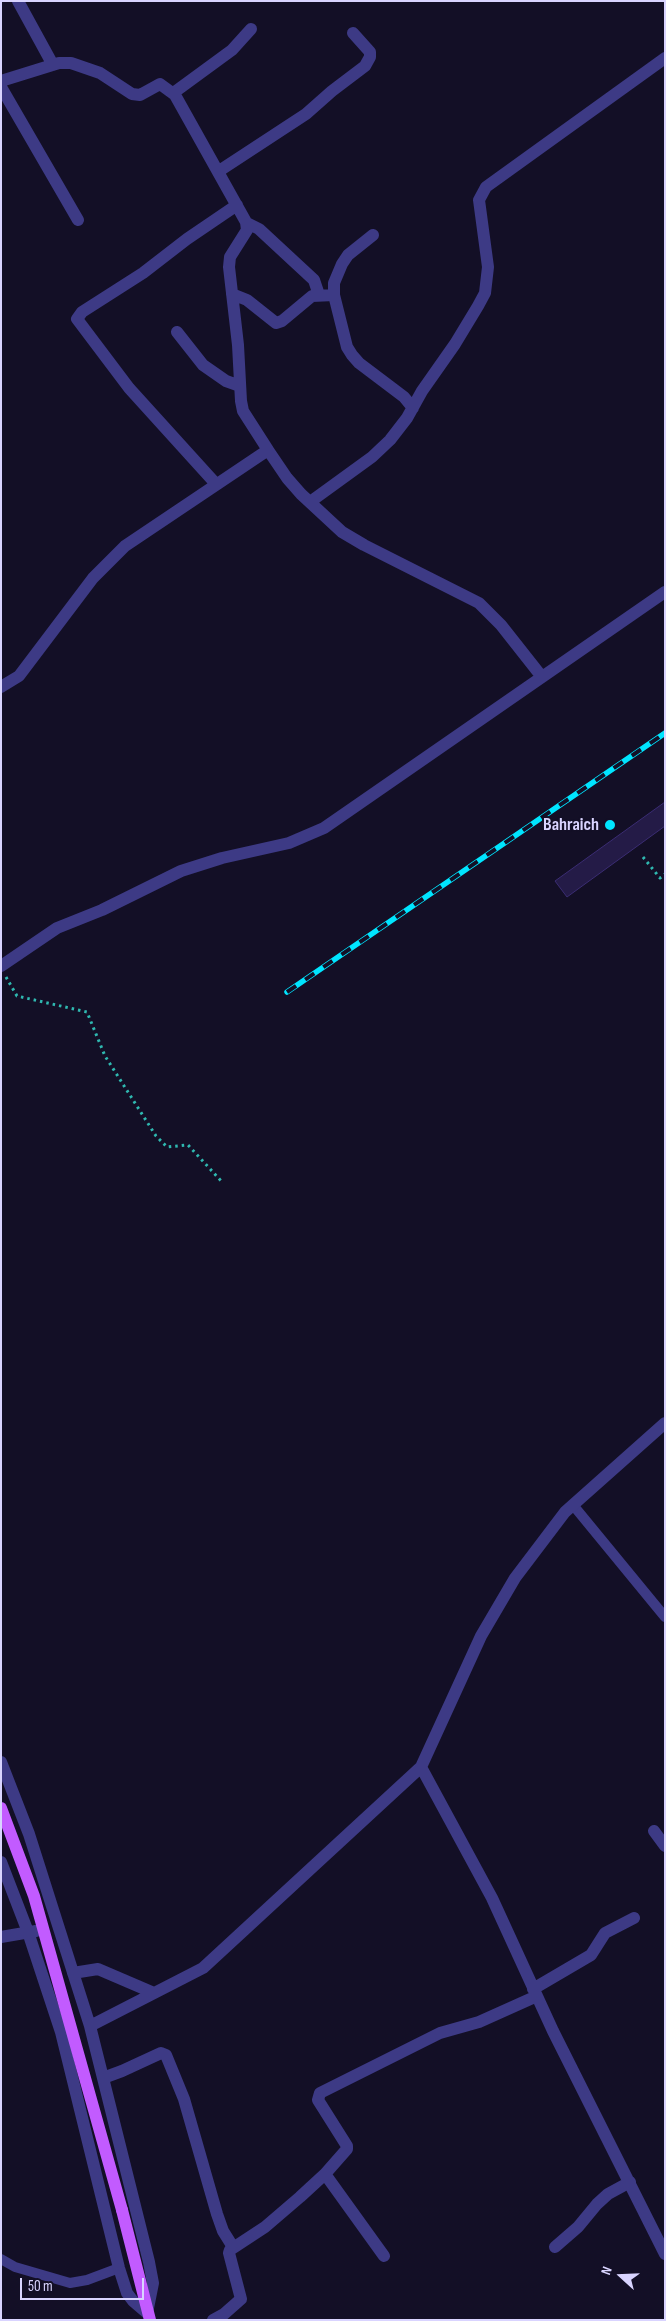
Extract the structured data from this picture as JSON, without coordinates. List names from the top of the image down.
{
  "places": ["Bahraich"],
  "scale_bar": "50 m",
  "north": "left"
}
